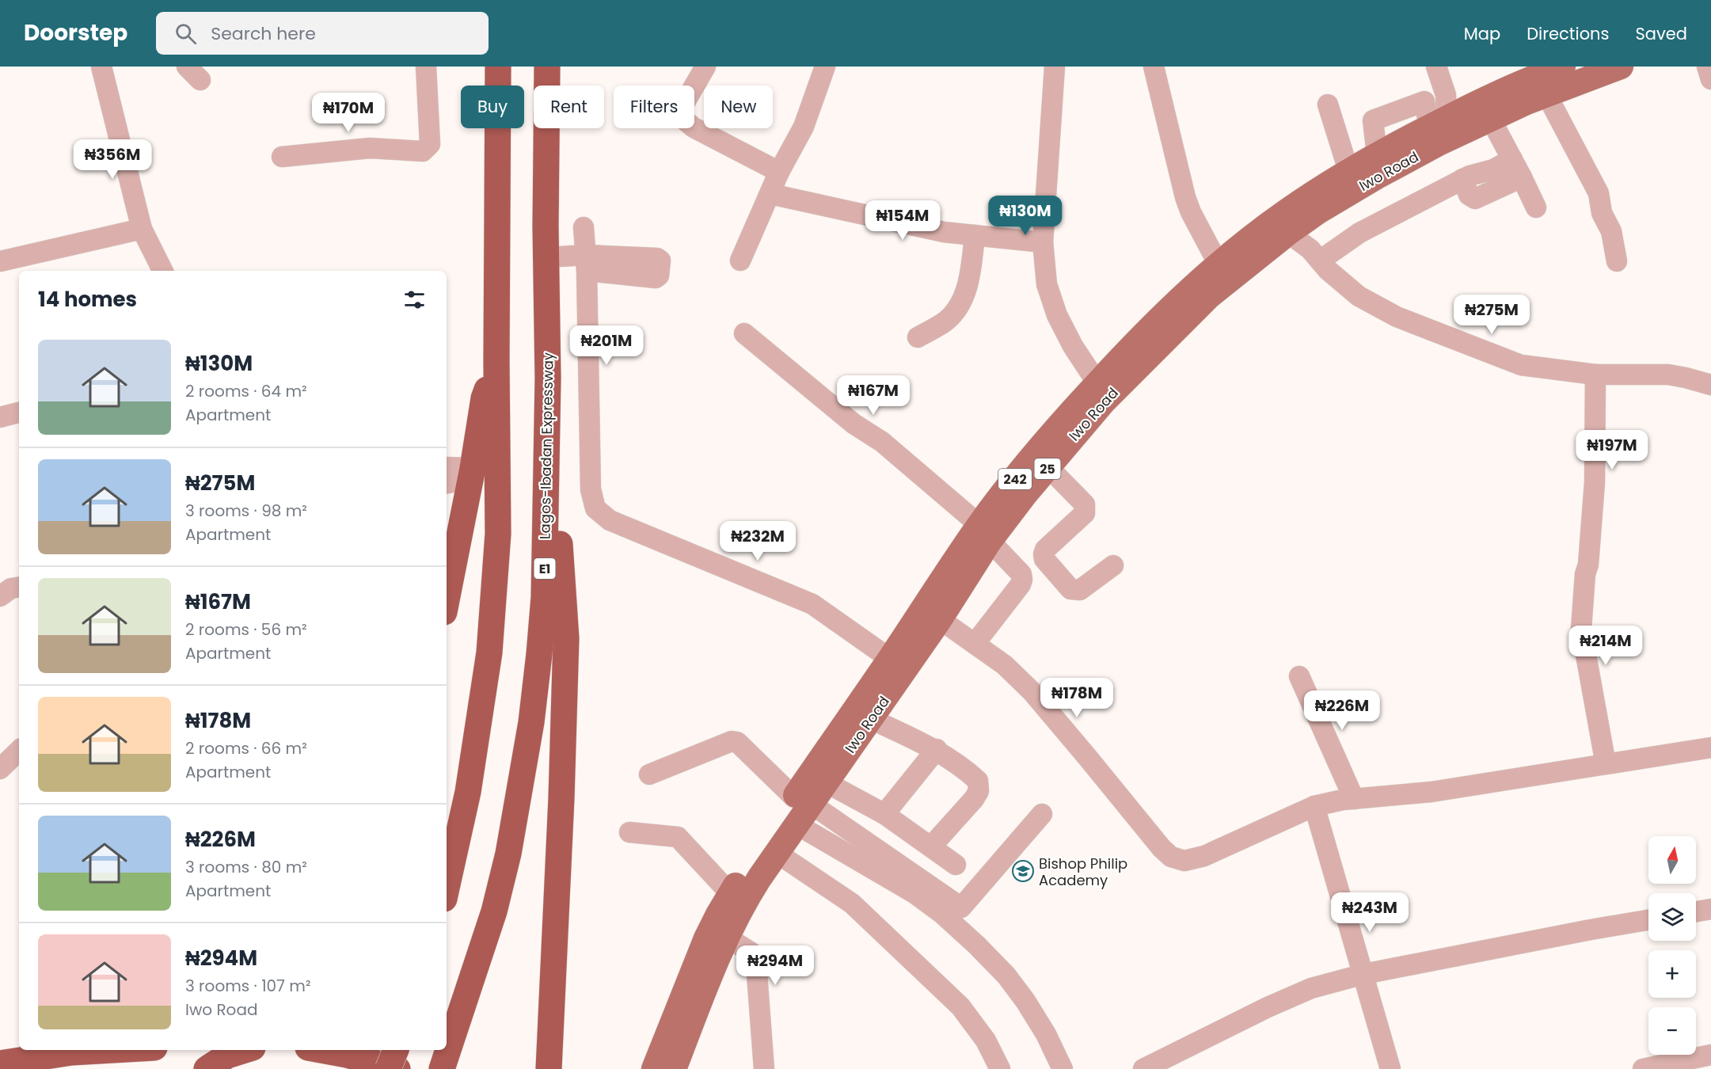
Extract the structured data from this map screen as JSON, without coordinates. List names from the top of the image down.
{
  "streets": {
    "highway": ["Lagos-Ibadan Expressway", "E1"],
    "main road": ["Iwo Road", "25", "242"]
  },
  "places": {
    "school or university": ["Bishop Philip Academy"]
  },
  "north": "top",
  "page": {
    "header": "Doorstep",
    "search": "Search here",
    "nav": ["Map", "Directions", "Saved"],
    "chip": [
      "Buy",
      "Rent",
      "Filters",
      "New"
    ],
    "price": [
      "₦170M",
      "₦356M",
      "₦130M",
      "₦154M",
      "₦275M",
      "₦201M",
      "₦167M",
      "₦197M",
      "₦232M",
      "₦214M",
      "₦178M",
      "₦226M",
      "₦243M",
      "₦294M"
    ],
    "heading": "14 homes",
    "list": [
      {
        "name": "₦130M",
        "note": "2 rooms · 64 m² · Apartment"
      },
      {
        "name": "₦275M",
        "note": "3 rooms · 98 m² · Apartment"
      },
      {
        "name": "₦167M",
        "note": "2 rooms · 56 m² · Apartment"
      },
      {
        "name": "₦178M",
        "note": "2 rooms · 66 m² · Apartment"
      },
      {
        "name": "₦226M",
        "note": "3 rooms · 80 m² · Apartment"
      },
      {
        "name": "₦294M",
        "note": "3 rooms · 107 m² · Iwo Road"
      }
    ],
    "map_buttons": ["+", "−"]
  }
}
